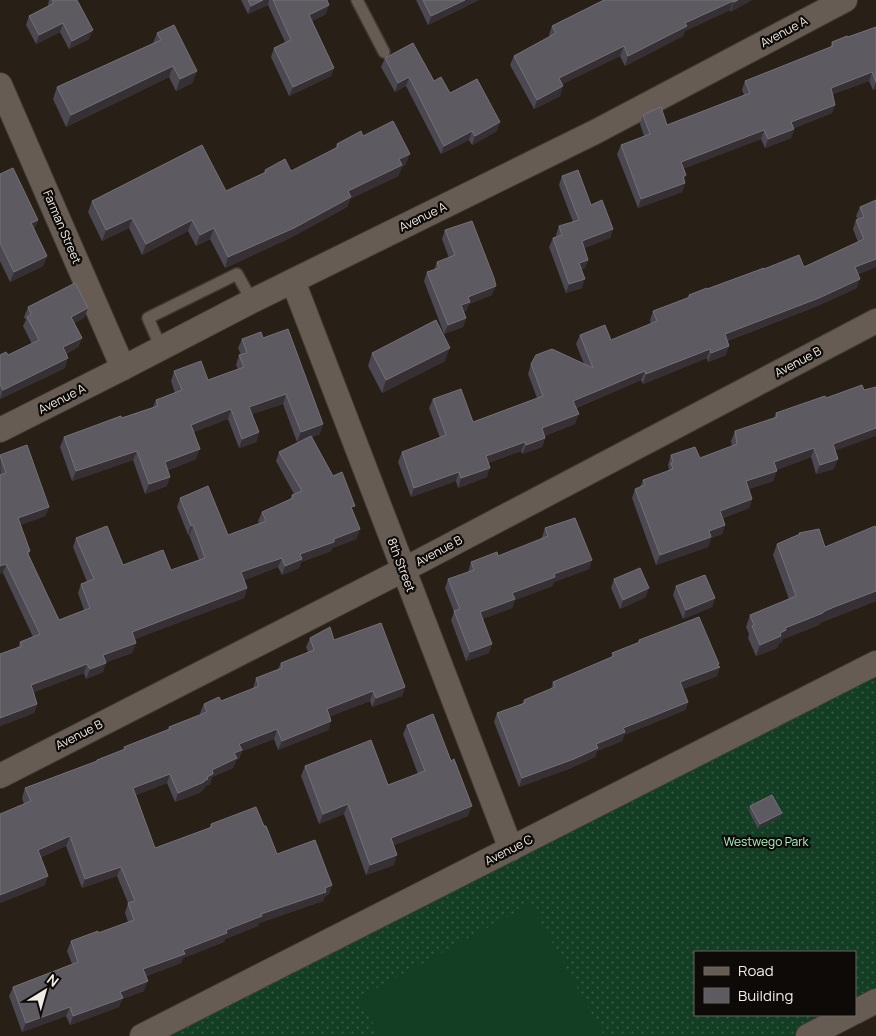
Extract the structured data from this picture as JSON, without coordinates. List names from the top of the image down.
{
  "streets": {
    "street": [
      "Avenue A",
      "Farman Street",
      "Avenue B",
      "8th Street",
      "Avenue C"
    ]
  },
  "crossings": [
    ["Avenue A", "Farman Street"],
    ["Avenue A", "8th Street"],
    ["Avenue B", "8th Street"],
    ["8th Street", "Avenue C"]
  ],
  "parks": ["Westwego Park"],
  "legend": ["Road", "Building"],
  "north": "top right"
}
